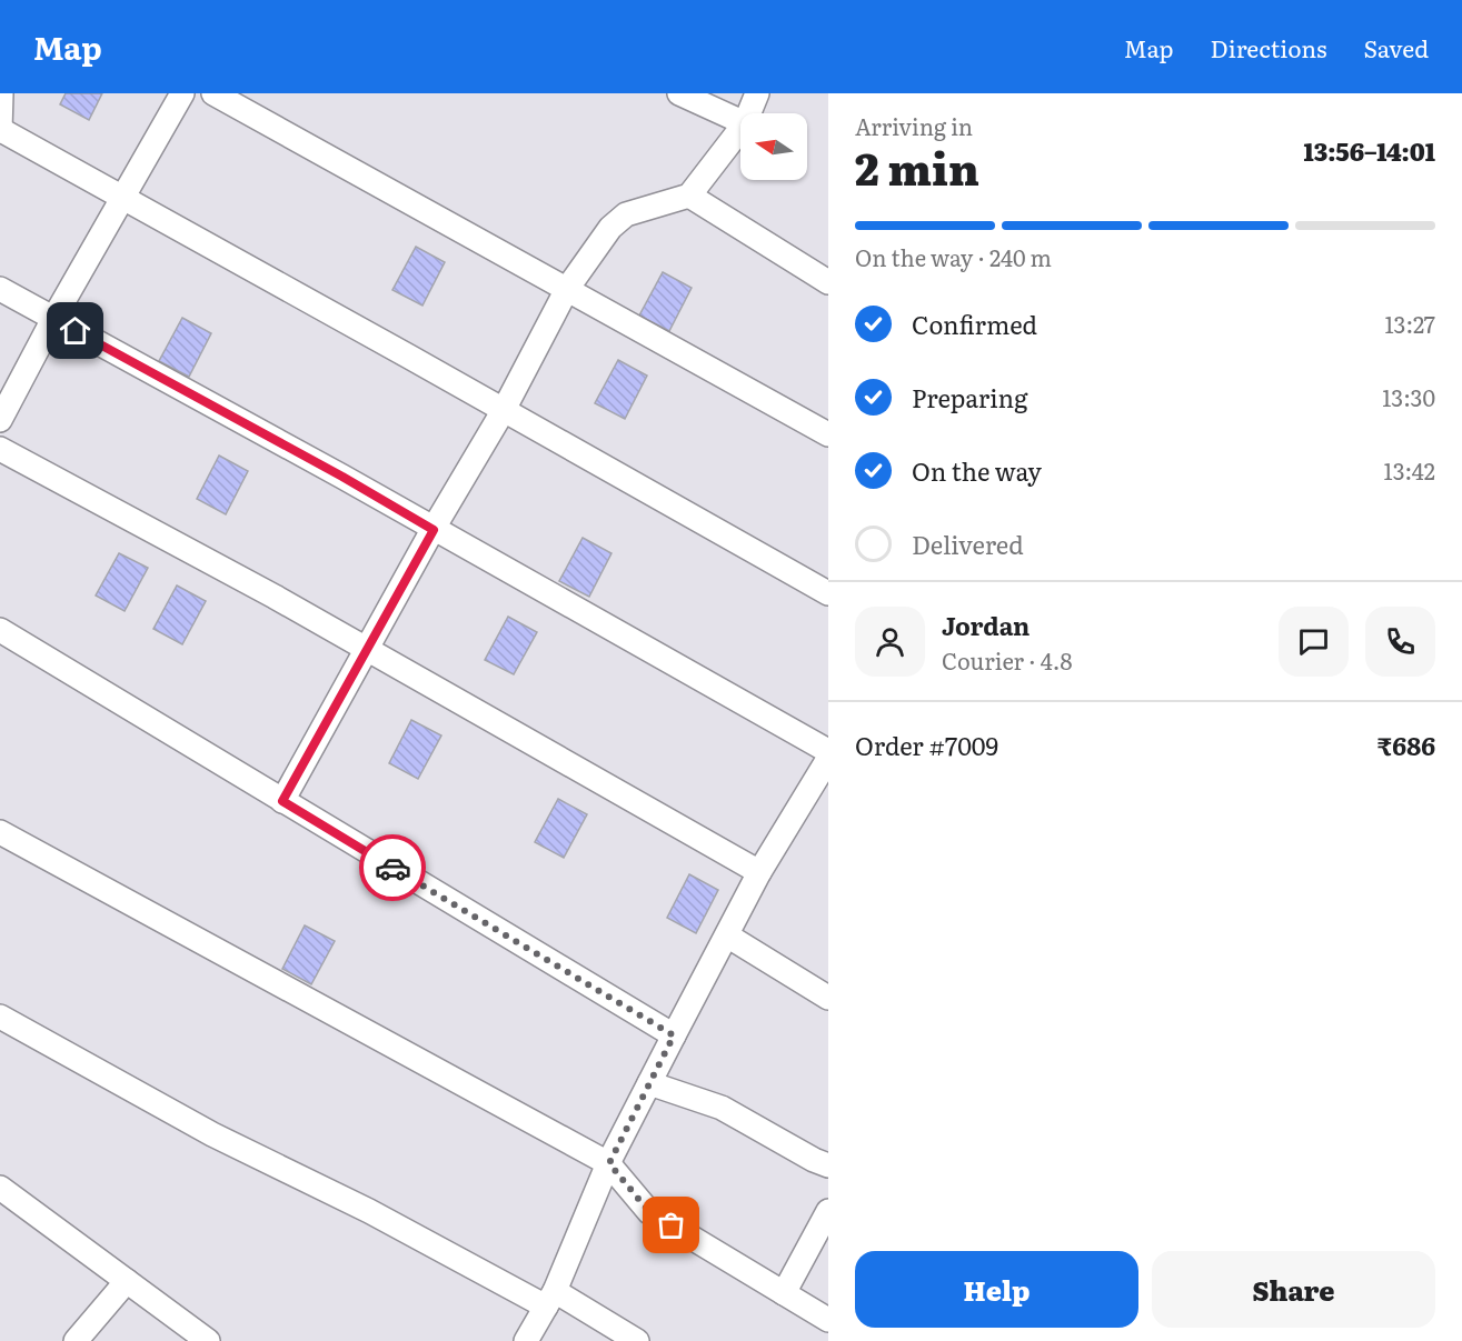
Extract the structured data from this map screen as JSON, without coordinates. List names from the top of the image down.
{
  "north": "left",
  "page": {
    "header": "Map",
    "nav": ["Map", "Directions", "Saved"],
    "heading": ["2 min", "Arriving in", "13:56–14:01"],
    "panel": [
      "Jordan",
      "Courier · 4.8",
      "Order #7009",
      "₹686"
    ],
    "bar": "On the way · 240 m",
    "list": [
      ["Confirmed", "13:27"],
      ["Preparing", "13:30"],
      ["On the way", "13:42"],
      "Delivered"
    ],
    "buttons": ["Help", "Share"]
  }
}
